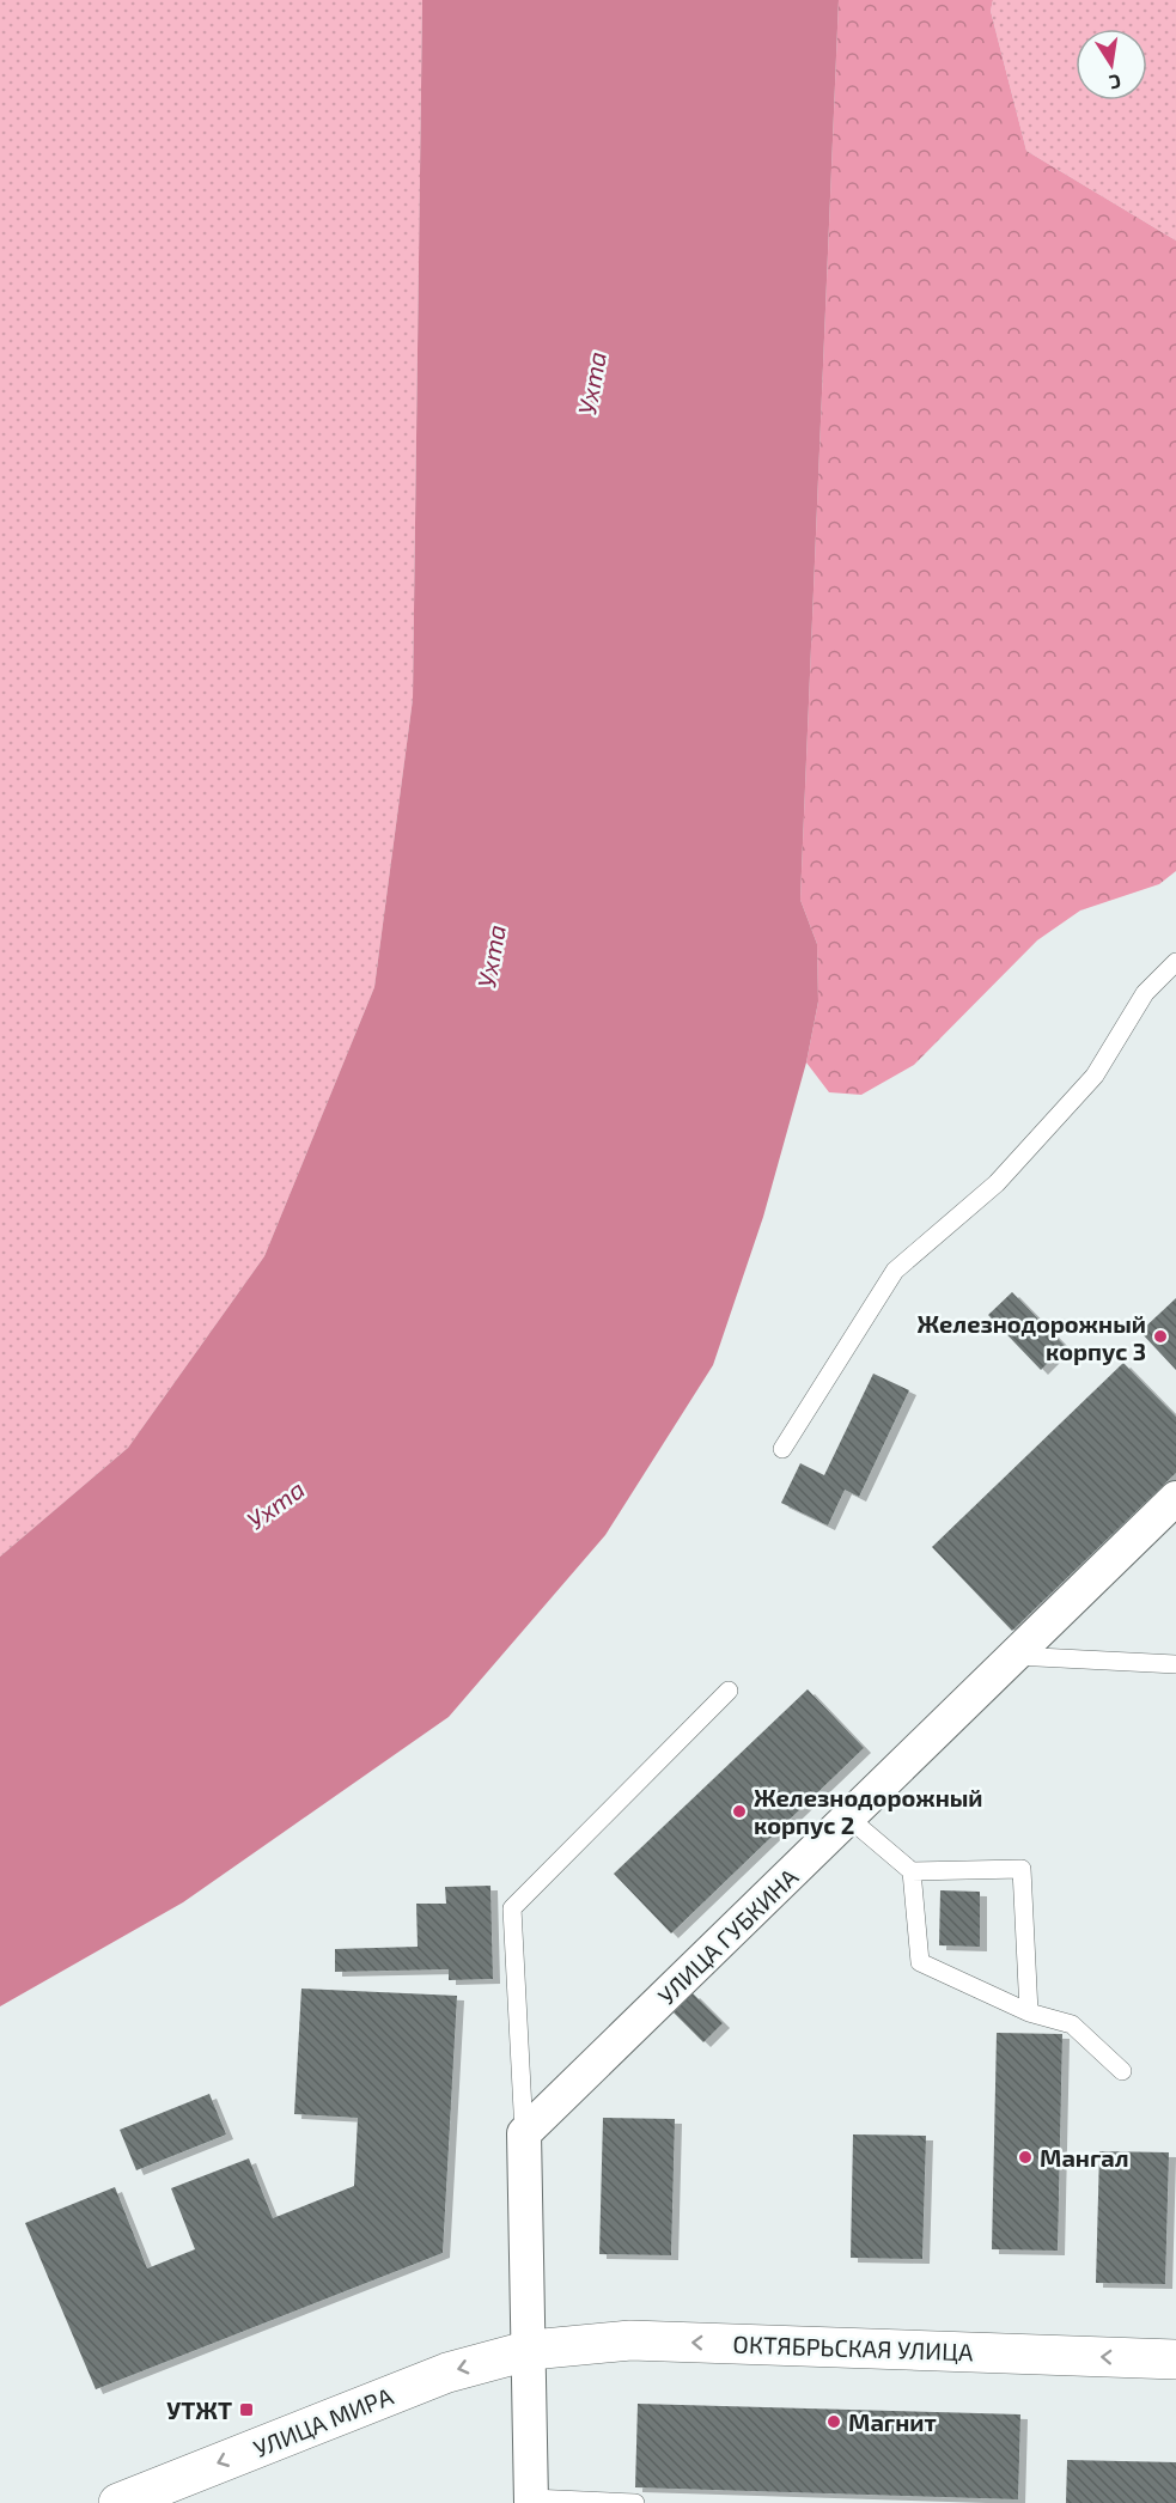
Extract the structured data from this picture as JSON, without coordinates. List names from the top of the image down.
{
  "streets": {
    "main road": ["ОКТЯБРЬСКАЯ УЛИЦА", "УЛИЦА МИРА"],
    "street": ["УЛИЦА ГУБКИНА"]
  },
  "crossings": [
    ["ОКТЯБРЬСКАЯ УЛИЦА", "УЛИЦА МИРА"]
  ],
  "one_way": ["ОКТЯБРЬСКАЯ УЛИЦА", "УЛИЦА МИРА"],
  "water": ["Ухта"],
  "places": {
    "other": [
      "Железнодорожный корпус 3",
      "Железнодорожный корпус 2",
      "Мангал",
      "Магнит"
    ],
    "transit": ["УТЖТ"]
  },
  "north": "bottom"
}
